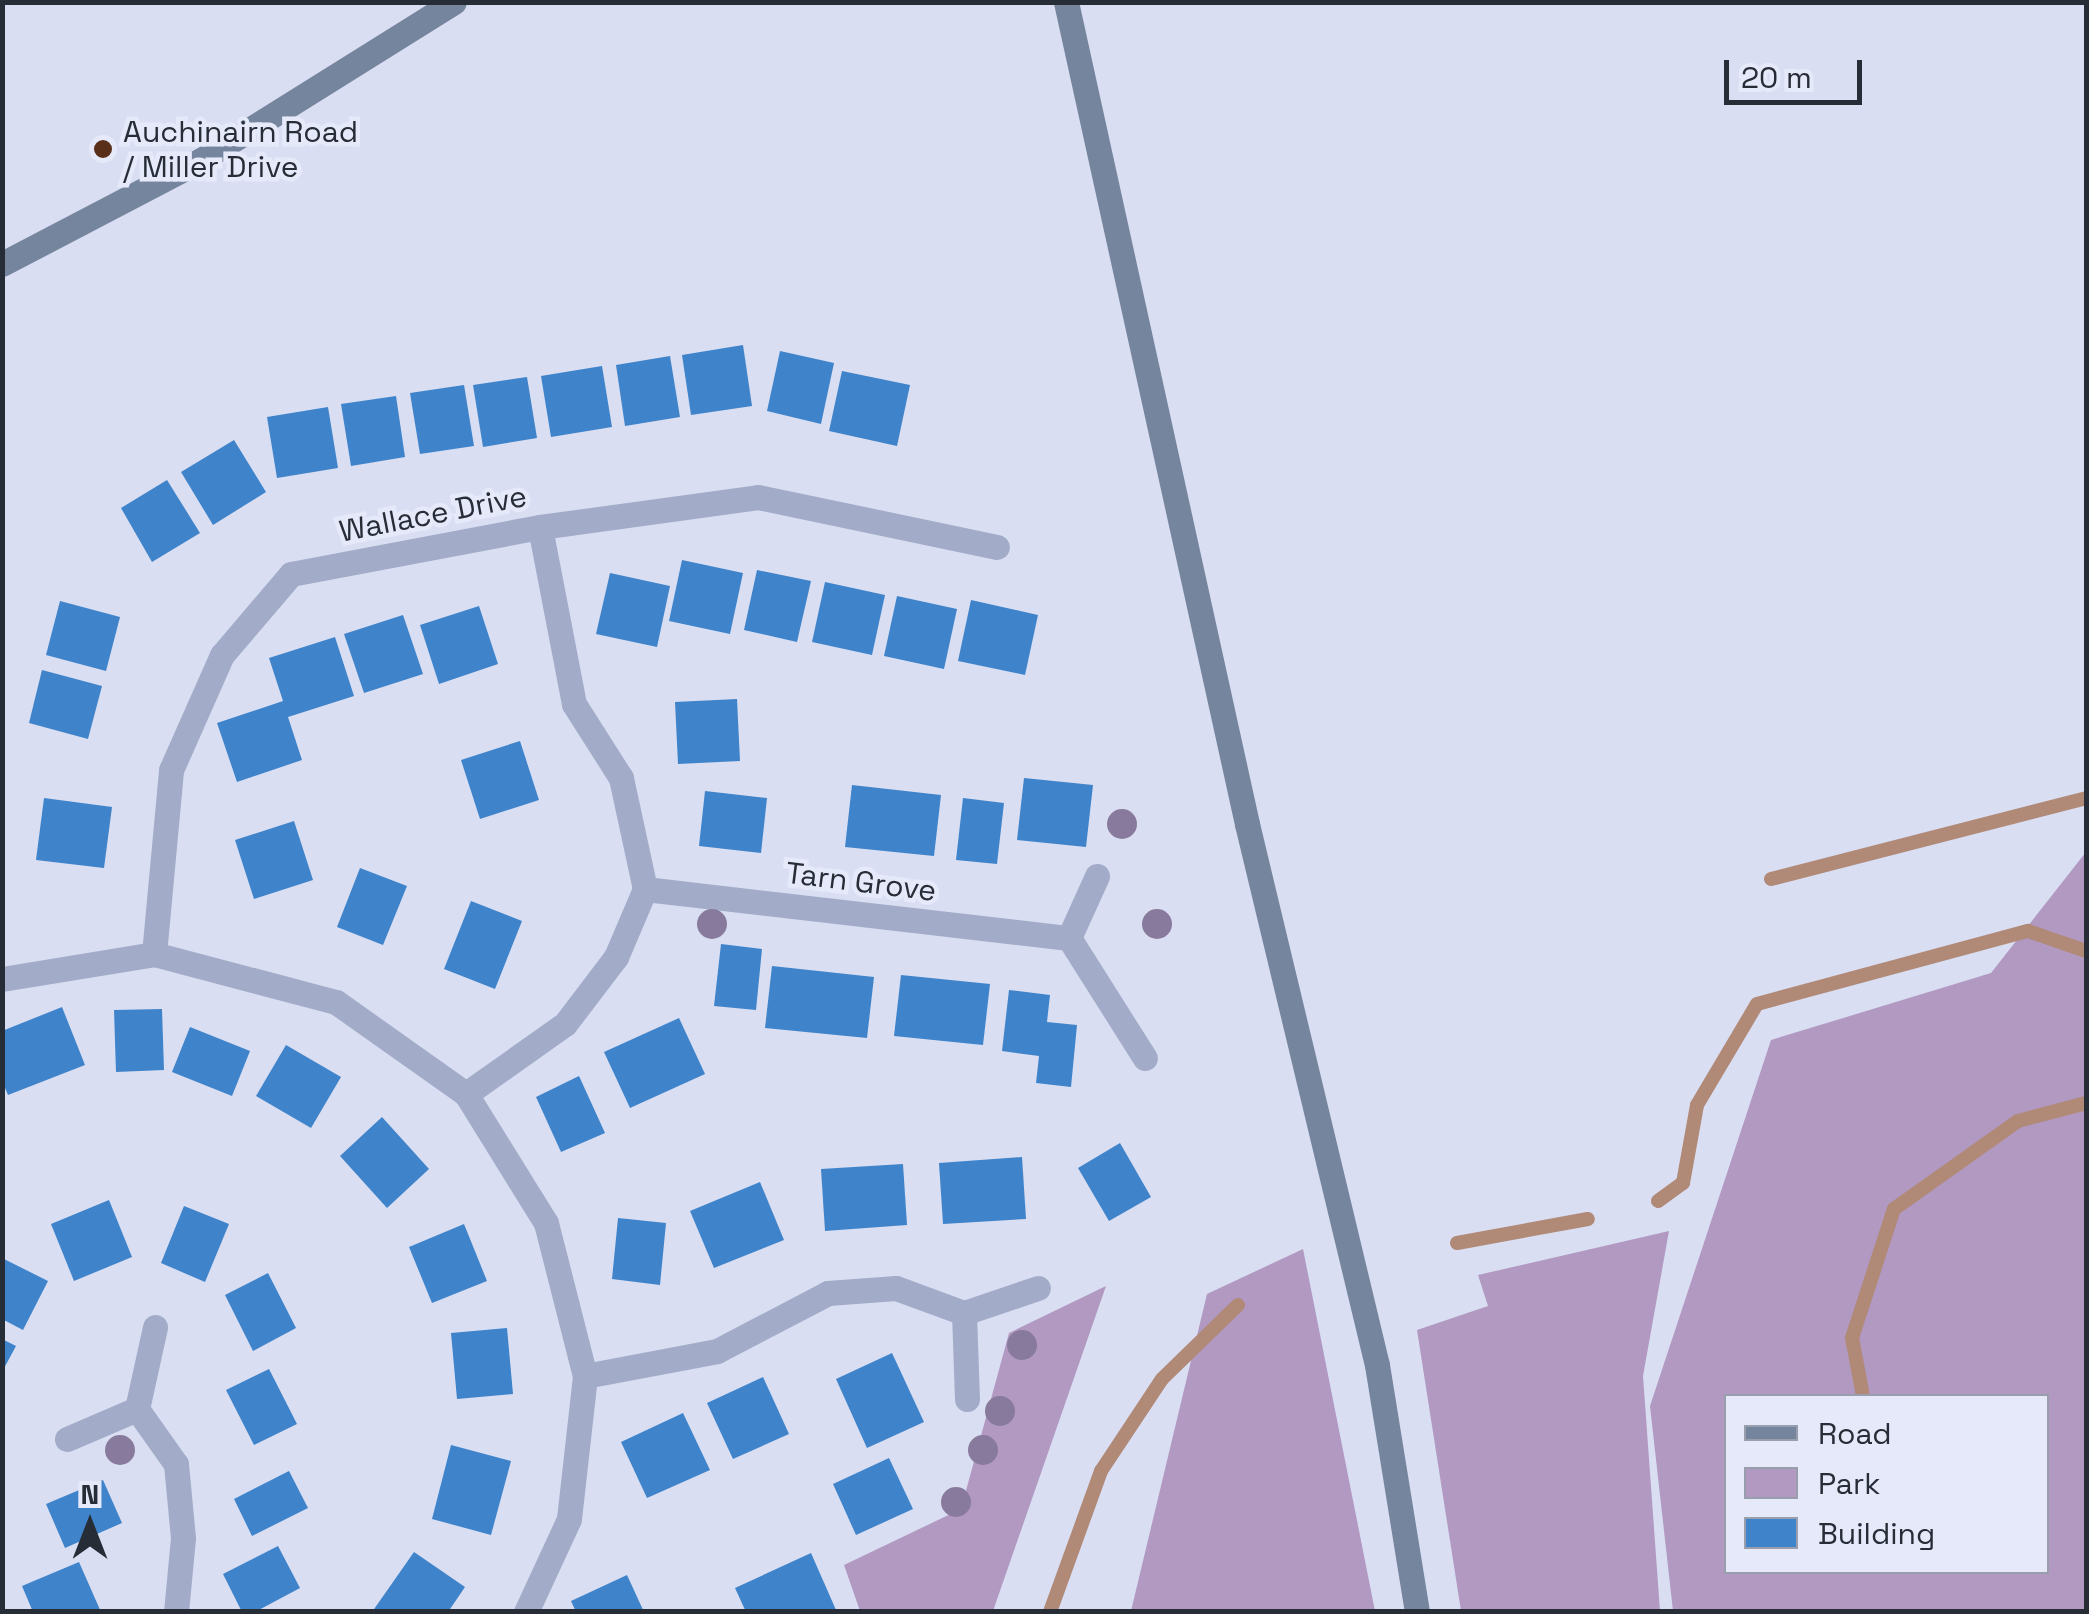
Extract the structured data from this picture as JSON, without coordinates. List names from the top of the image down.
{
  "streets": {
    "street": ["Wallace Drive", "Tarn Grove"]
  },
  "places": ["Auchinairn Road / Miller Drive"],
  "legend": ["Road", "Park", "Building"],
  "scale_bar": "20 m",
  "north": "top"
}
